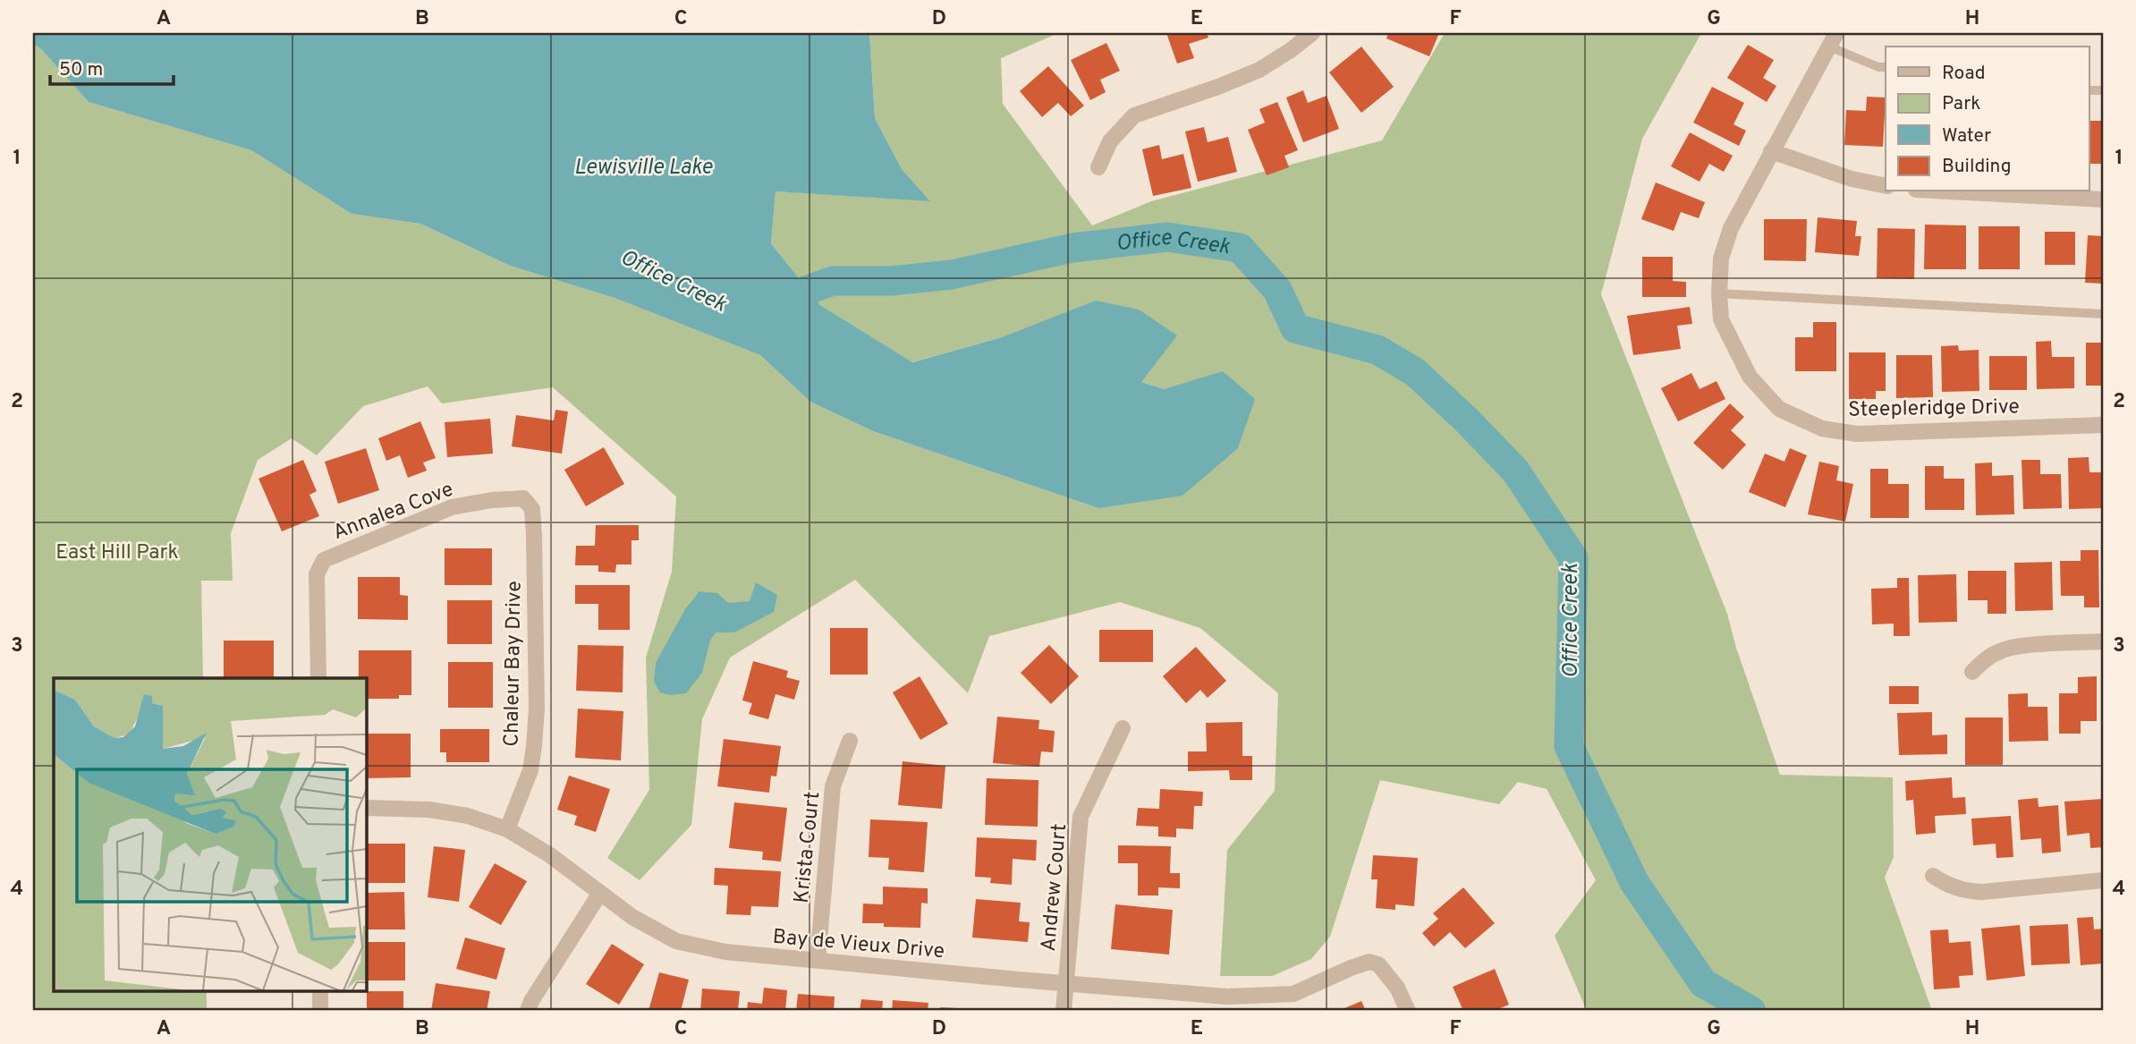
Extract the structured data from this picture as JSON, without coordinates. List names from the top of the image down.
{
  "streets": {
    "street": [
      "Steepleridge Drive",
      "Annalea Cove",
      "Chaleur Bay Drive",
      "Krista Court",
      "Andrew Court",
      "Bay de Vieux Drive"
    ]
  },
  "crossings": [
    ["Annalea Cove", "Chaleur Bay Drive"],
    ["Chaleur Bay Drive", "Bay de Vieux Drive"],
    ["Krista Court", "Bay de Vieux Drive"],
    ["Andrew Court", "Bay de Vieux Drive"]
  ],
  "water": ["Lewisville Lake", "Office Creek"],
  "parks": ["East Hill Park"],
  "legend": [
    "Road",
    "Park",
    "Water",
    "Building"
  ],
  "scale_bar": "50 m",
  "grid": {
    "columns": [
      "A",
      "B",
      "C",
      "D",
      "E",
      "F",
      "G",
      "H"
    ],
    "rows": [
      "1",
      "2",
      "3",
      "4"
    ]
  }
}
